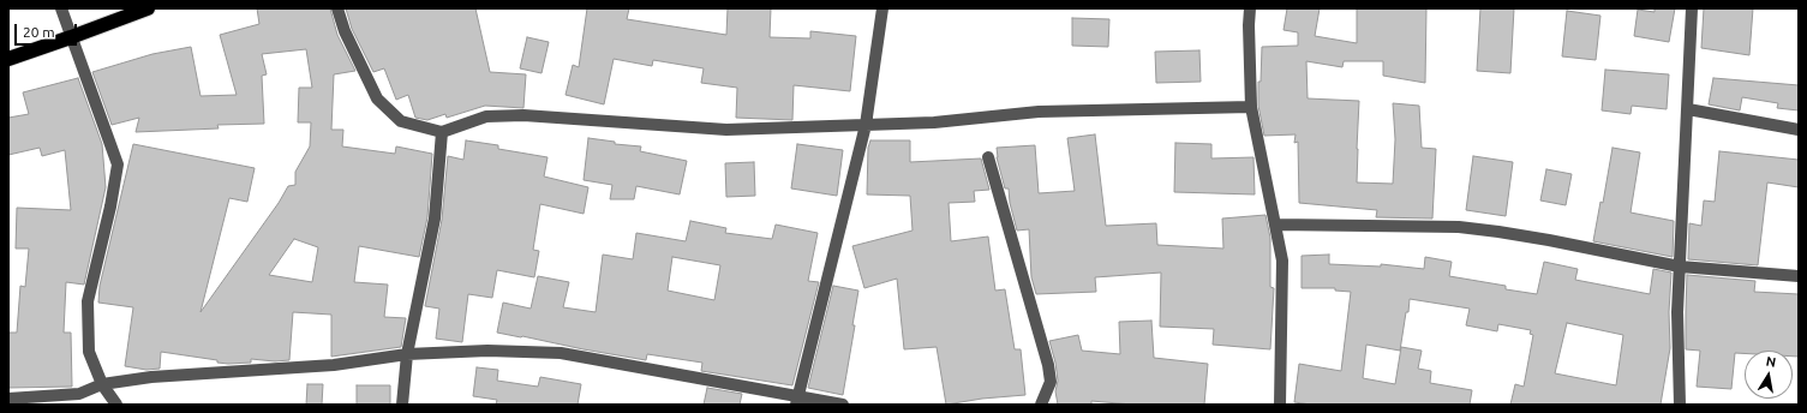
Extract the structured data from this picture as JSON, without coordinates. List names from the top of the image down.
{
  "scale_bar": "20 m",
  "north": "top"
}
